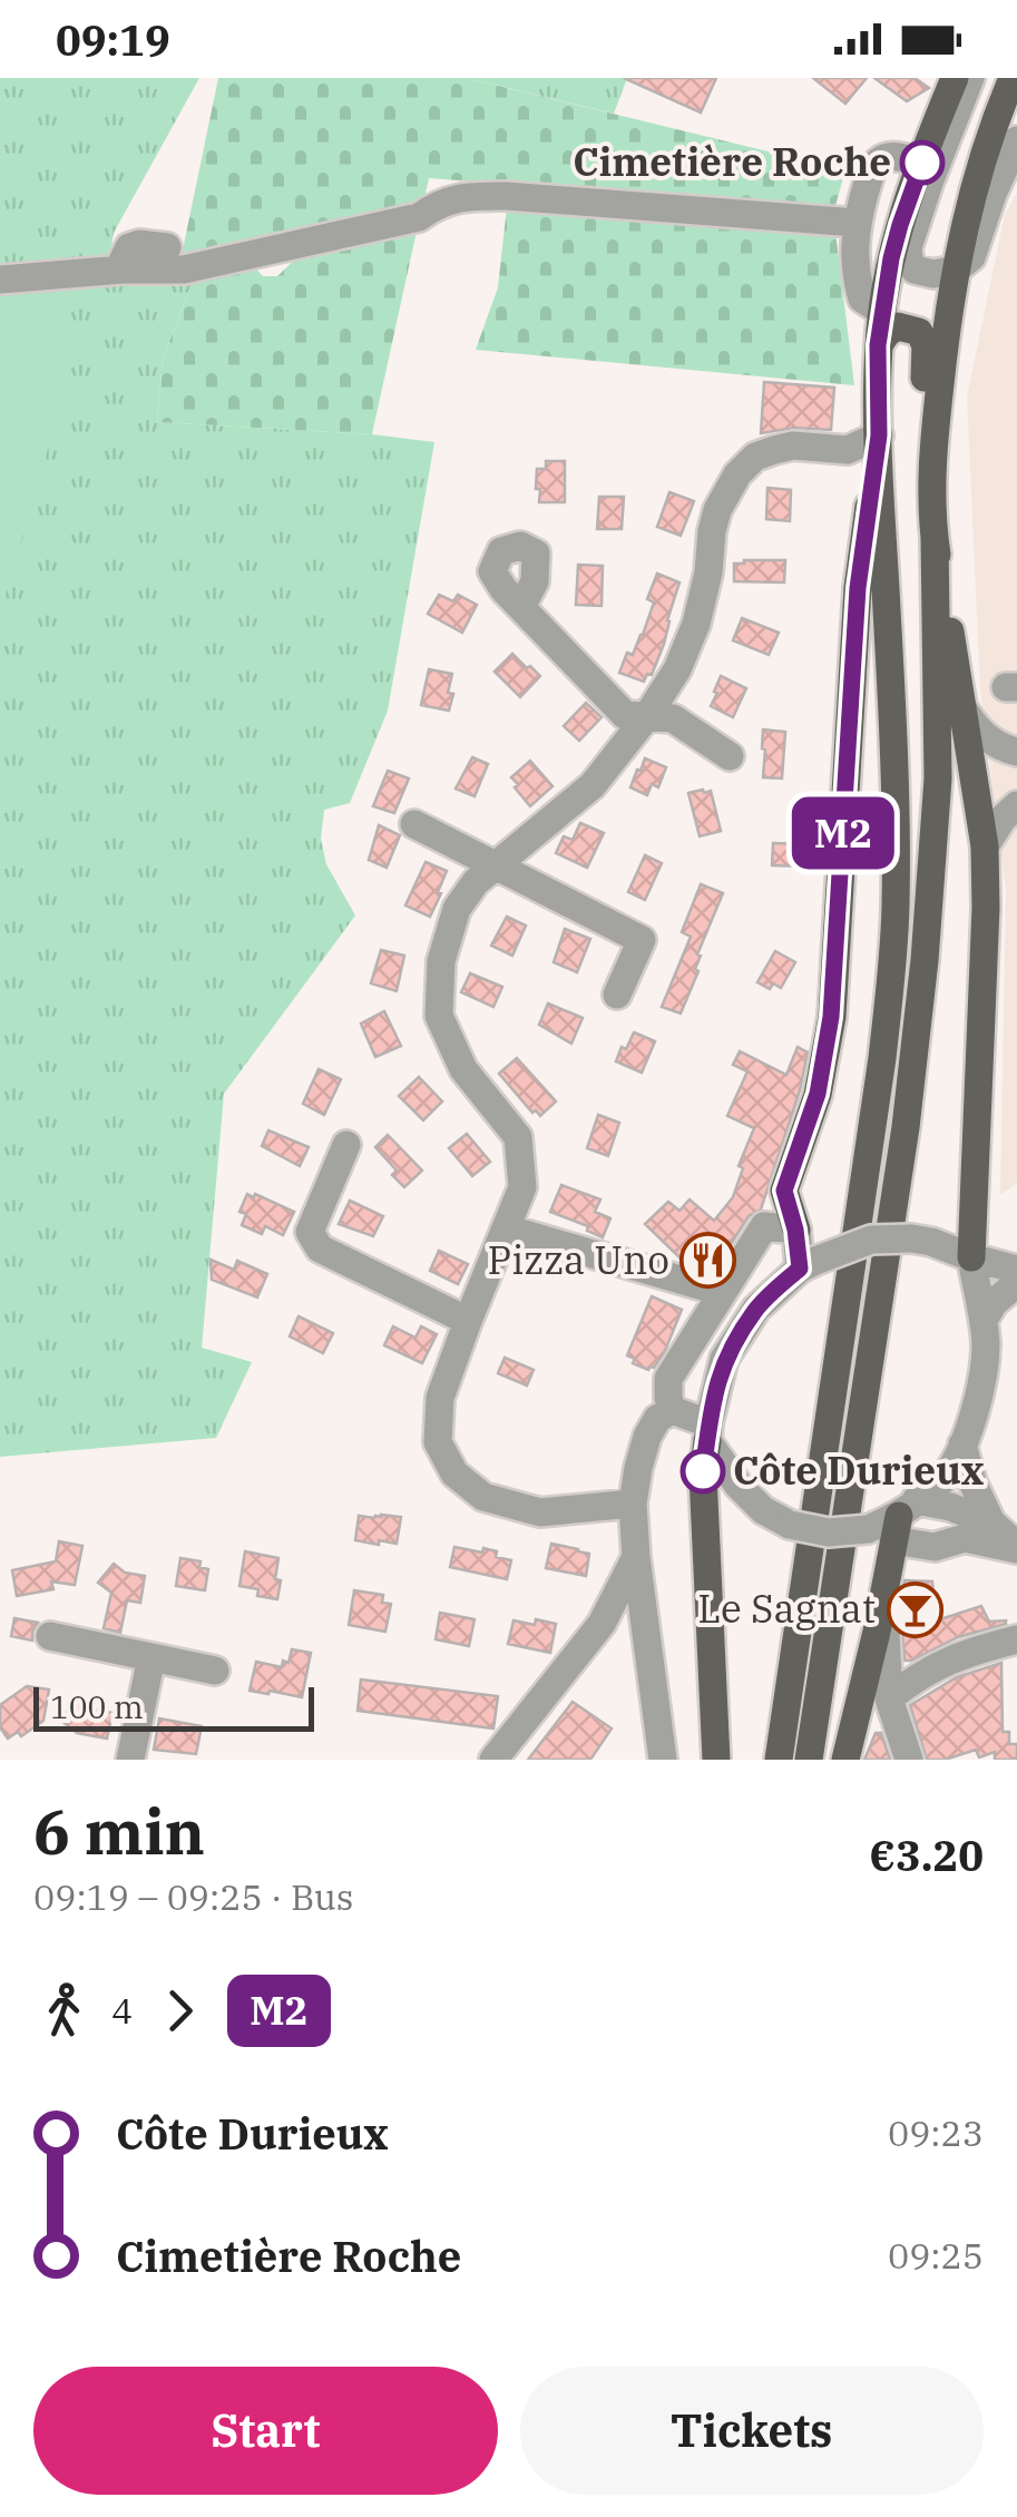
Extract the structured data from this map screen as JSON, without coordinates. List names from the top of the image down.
{
  "places": {
    "other": ["Cimetière Roche", "Côte Durieux"],
    "restaurant": ["Pizza Uno"],
    "bar": ["Le Sagnat"]
  },
  "lines": ["bus line M2"],
  "scale_bar": "100 m",
  "page": {
    "status": "09:19",
    "on_map": "M2",
    "scale": "100 m",
    "heading": ["6 min", "09:19 – 09:25 · Bus", "€3.20"],
    "legs": ["4", "M2"],
    "list": [
      {
        "name": "Côte Durieux",
        "value": "09:23"
      },
      {
        "name": "Cimetière Roche",
        "value": "09:25"
      }
    ],
    "buttons": ["Start", "Tickets"]
  }
}
